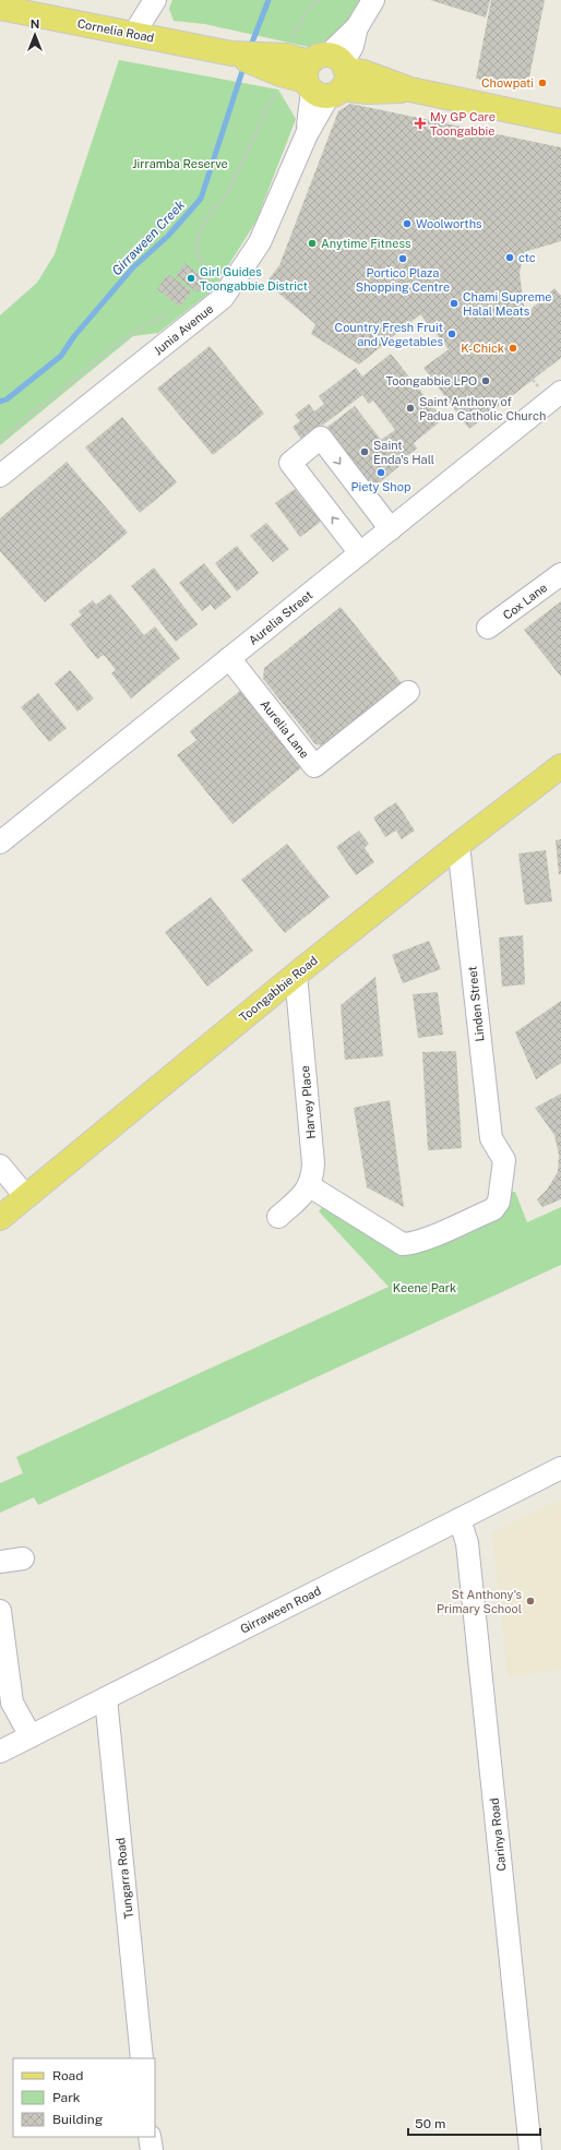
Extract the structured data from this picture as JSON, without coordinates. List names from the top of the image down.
{
  "streets": {
    "main road": ["Cornelia Road", "Toongabbie Road"],
    "street": [
      "Junia Avenue",
      "Cox Lane",
      "Aurelia Street",
      "Aurelia Lane",
      "Linden Street",
      "Harvey Place",
      "Girraween Road",
      "Carinya Road",
      "Tungarra Road"
    ]
  },
  "crossings": [
    ["Cornelia Road", "Junia Avenue"],
    ["Aurelia Street", "Aurelia Lane"],
    ["Toongabbie Road", "Linden Street"],
    ["Toongabbie Road", "Harvey Place"],
    ["Linden Street", "Harvey Place"],
    ["Girraween Road", "Carinya Road"],
    ["Girraween Road", "Tungarra Road"]
  ],
  "water": ["Girraween Creek"],
  "parks": ["Jirramba Reserve", "Keene Park"],
  "places": {
    "other": [
      "Chowpati",
      "Woolworths",
      "Anytime Fitness",
      "ctc",
      "Portico Plaza Shopping Centre",
      "Girl Guides Toongabbie District",
      "Chami Supreme Halal Meats",
      "Country Fresh Fruit and Vegetables",
      "K-Chick",
      "Toongabbie LPO",
      "Saint Anthony of Padua Catholic Church",
      "Saint Enda's Hall",
      "Piety Shop",
      "St Anthony's Primary School"
    ],
    "health": ["My GP Care Toongabbie"]
  },
  "legend": ["Road", "Park", "Building"],
  "scale_bar": "50 m",
  "north": "top"
}
